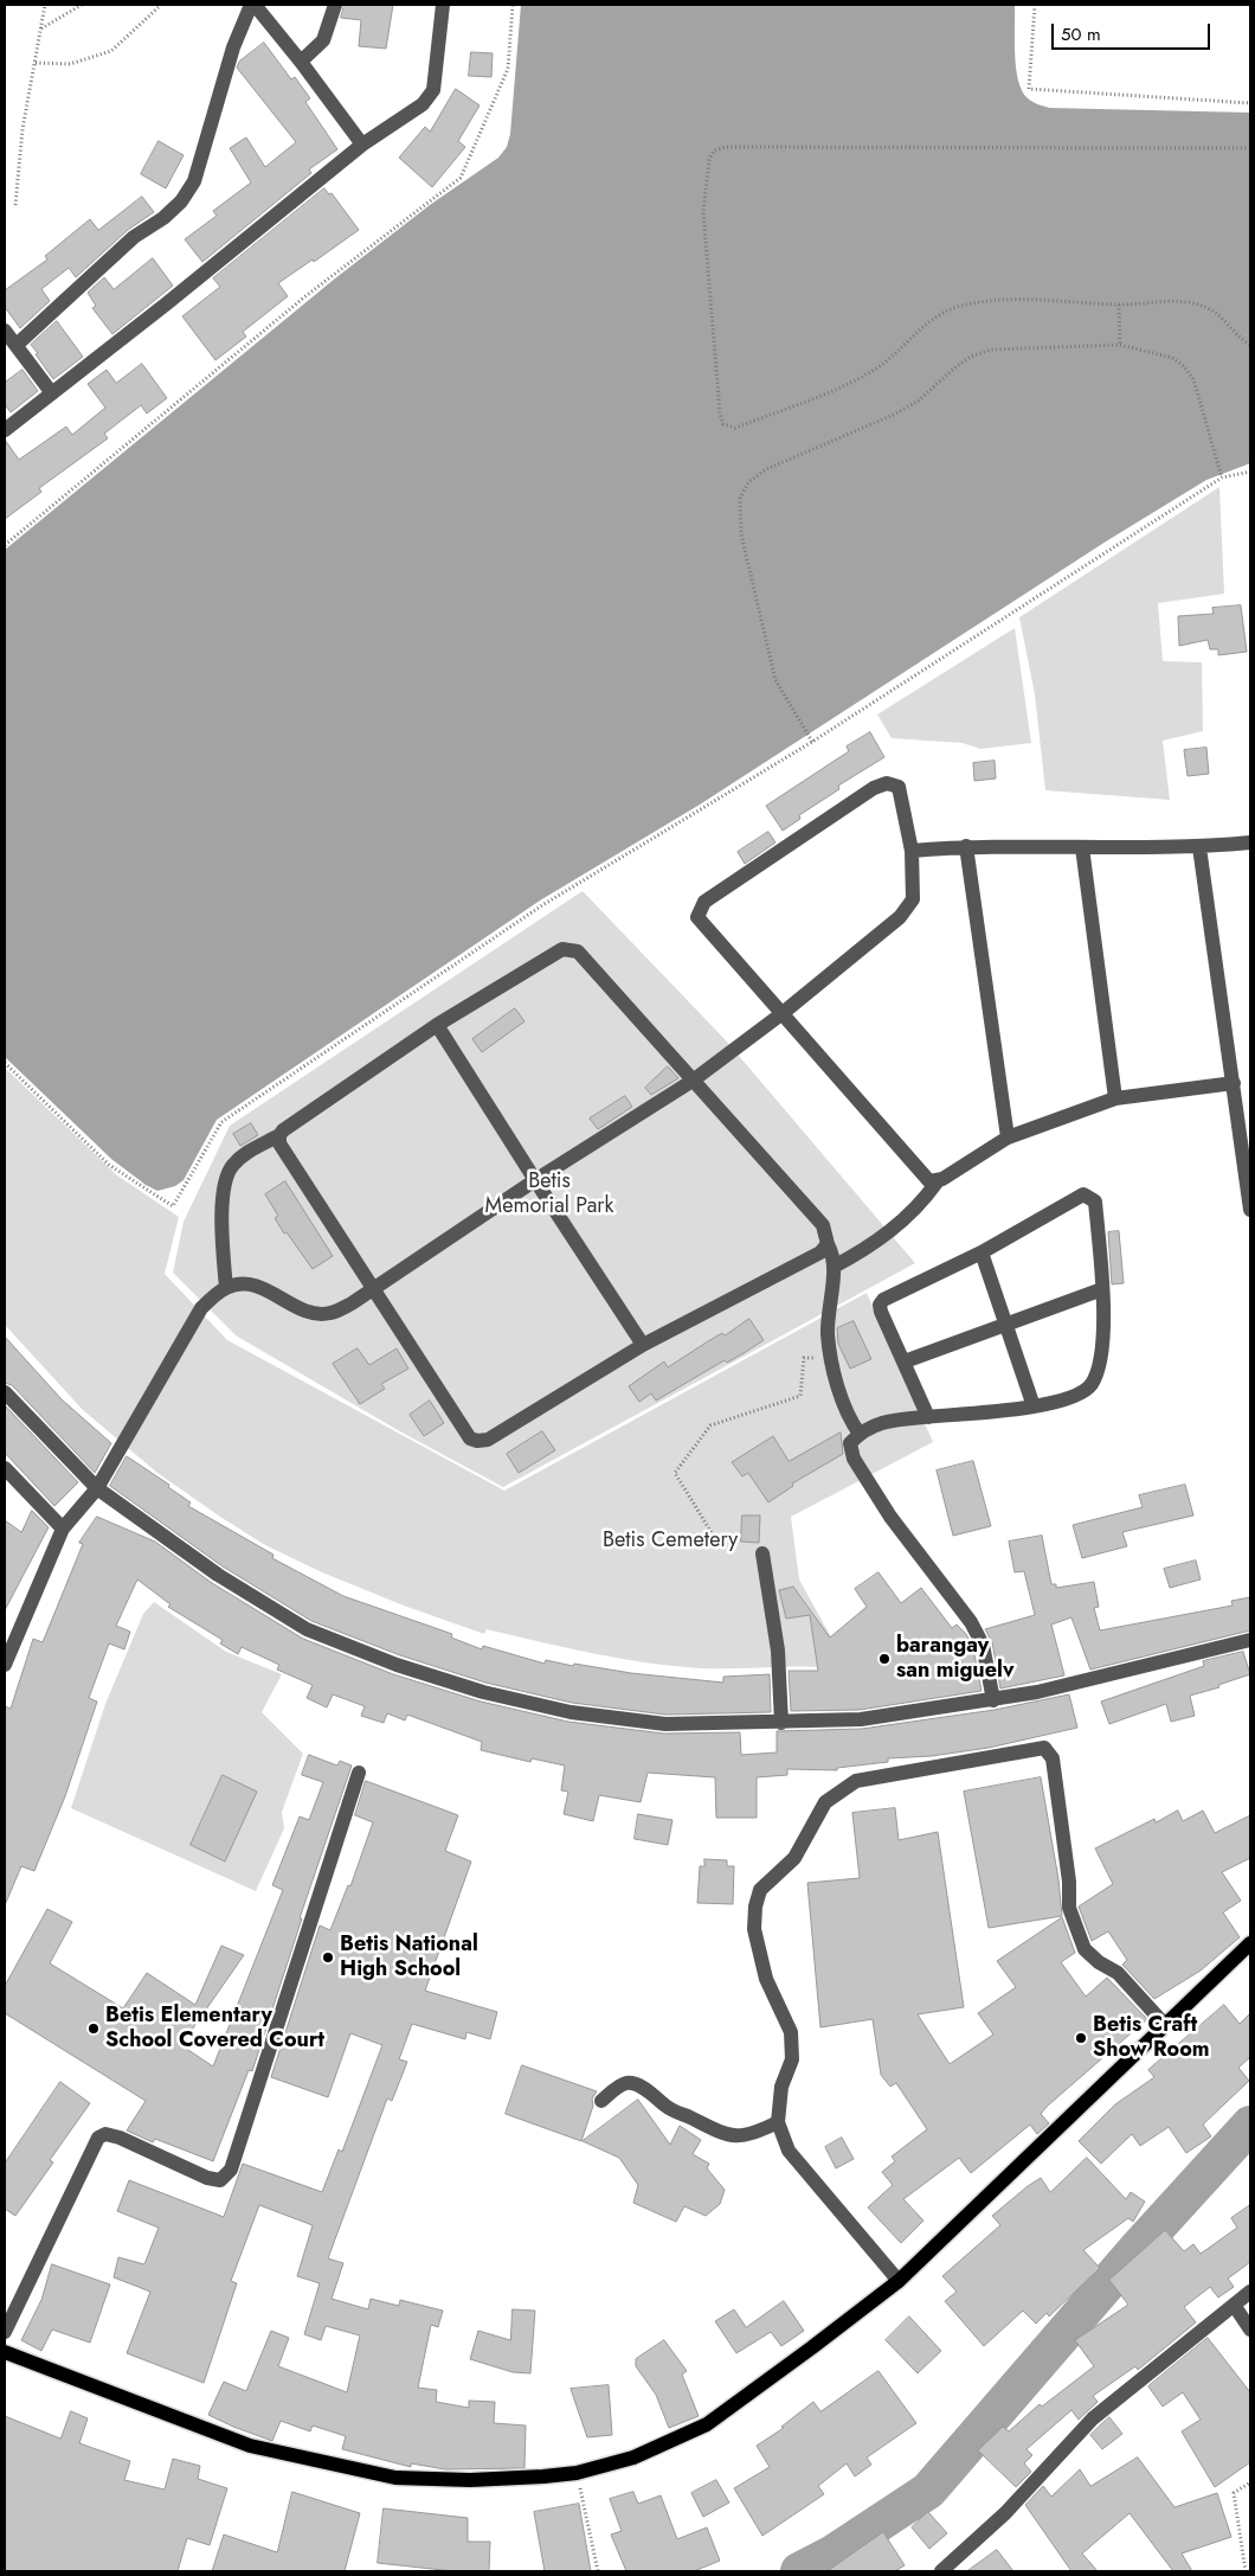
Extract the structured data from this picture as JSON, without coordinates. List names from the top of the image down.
{
  "parks": ["Betis Memorial Park", "Betis Cemetery"],
  "places": [
    "barangay san miguelv",
    "Betis National High School",
    "Betis Elementary School Covered Court",
    "Betis Craft Show Room"
  ],
  "scale_bar": "50 m"
}
